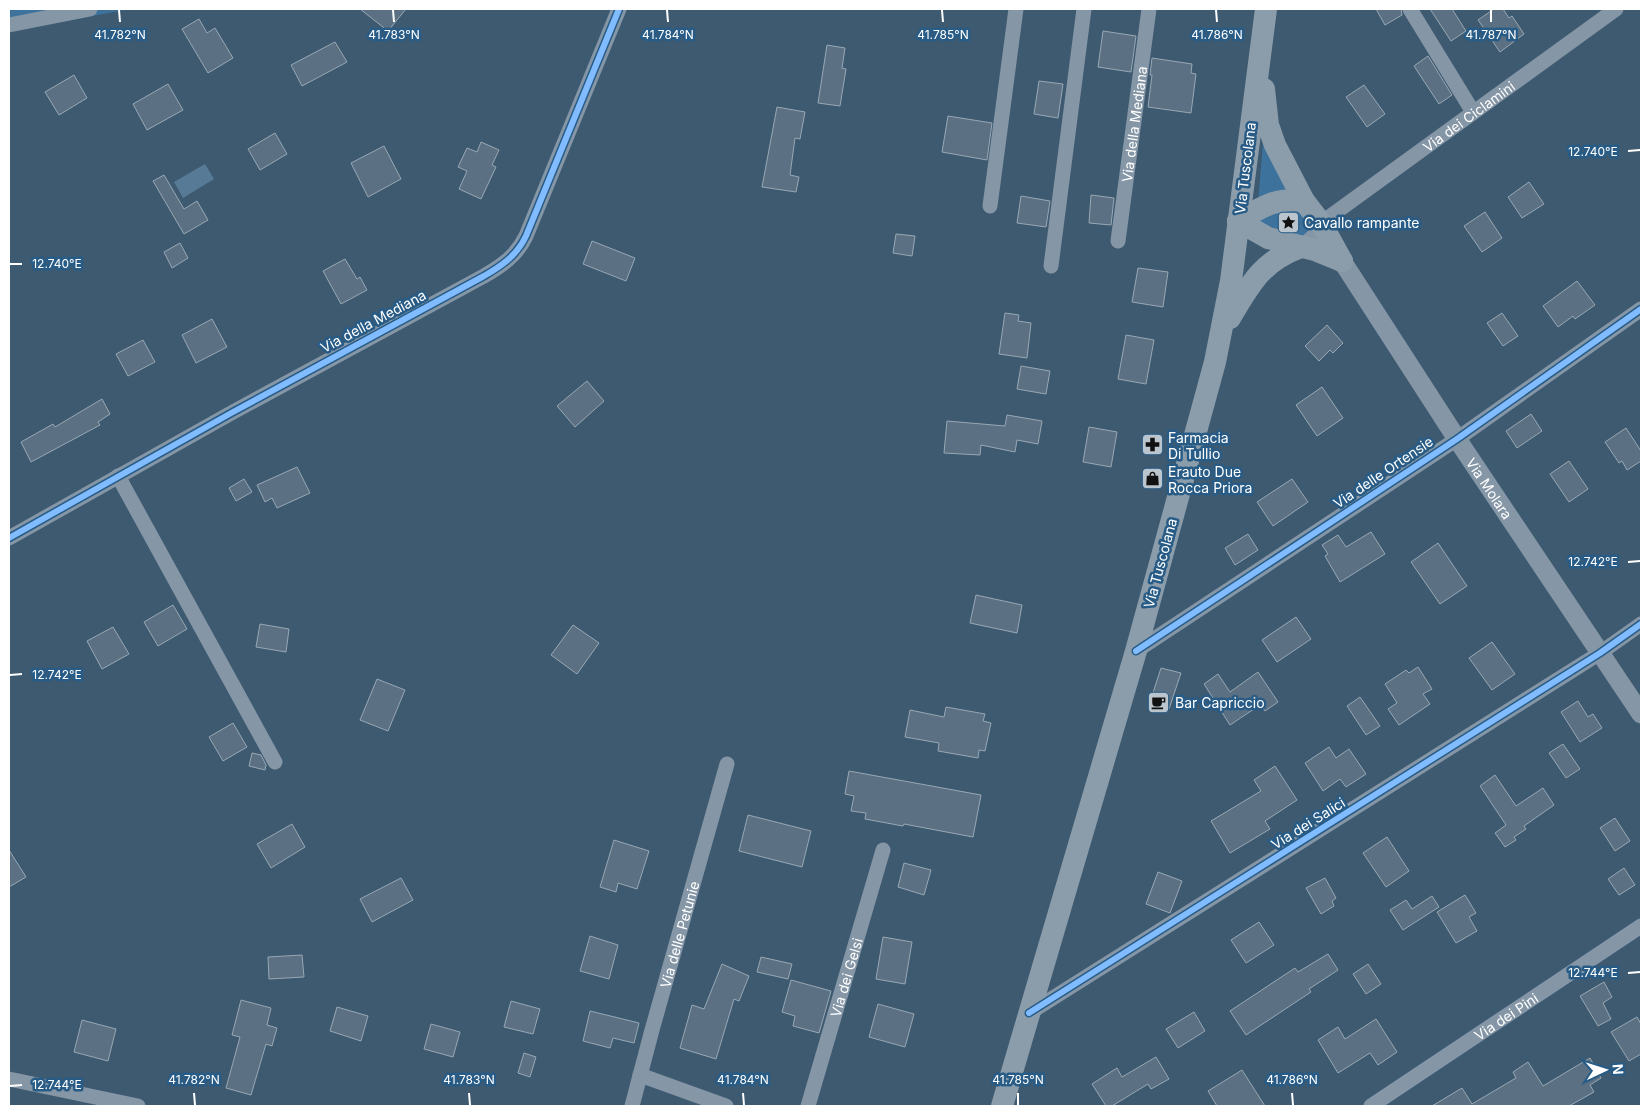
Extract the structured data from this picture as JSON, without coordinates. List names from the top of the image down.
{
  "streets": {
    "main road": ["Via Tuscolana"],
    "street": [
      "Via dei Ciclamini",
      "Via della Mediana",
      "Via delle Ortensie",
      "Via Molara",
      "Via dei Salici",
      "Via delle Petunie",
      "Via dei Gelsi",
      "Via dei Pini"
    ]
  },
  "crossings": [
    ["Via Tuscolana", "Via delle Ortensie"],
    ["Via Tuscolana", "Via dei Salici"],
    ["Via delle Ortensie", "Via Molara"],
    ["Via Molara", "Via dei Salici"]
  ],
  "places": {
    "place": ["Cavallo rampante"],
    "pharmacy": ["Farmacia Di Tullio"],
    "shop": ["Erauto Due Rocca Priora"],
    "cafe": ["Bar Capriccio"]
  },
  "north": "right",
  "coordinates": [
    "41.782°N",
    "41.783°N",
    "41.784°N",
    "41.785°N",
    "41.786°N",
    "41.787°N",
    "12.740°E",
    "12.742°E",
    "12.744°E"
  ]
}
